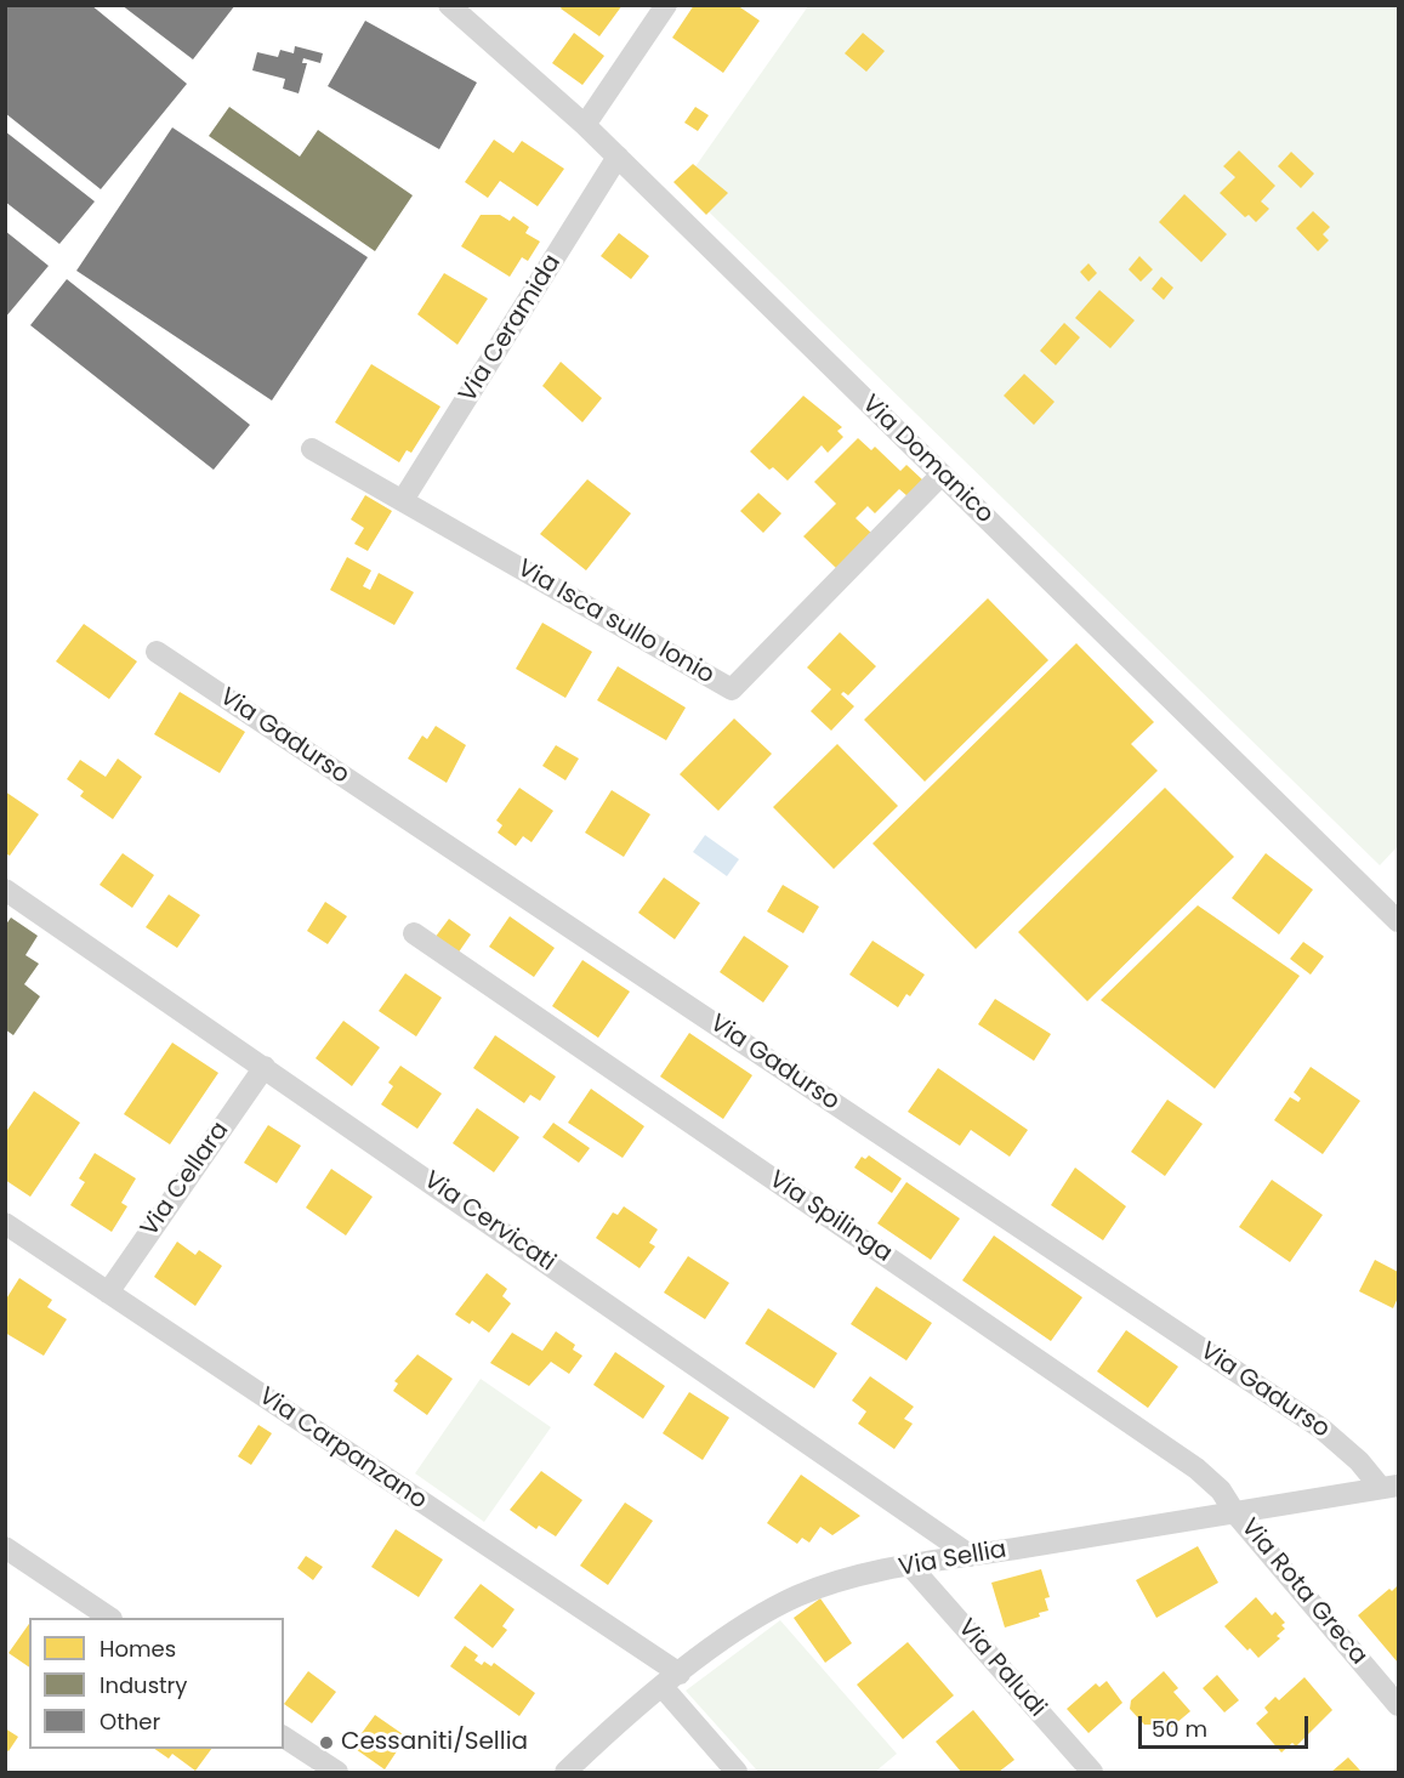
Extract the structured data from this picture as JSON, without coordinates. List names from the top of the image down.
{
  "streets": {
    "street": [
      "Via Ceramida",
      "Via Domanico",
      "Via Isca sullo Ionio",
      "Via Gadurso",
      "Via Cellara",
      "Via Spilinga",
      "Via Cervicati",
      "Via Carpanzano",
      "Via Sellia",
      "Via Rota Greca",
      "Via Paludi"
    ]
  },
  "crossings": [
    ["Via Ceramida", "Via Domanico"],
    ["Via Ceramida", "Via Isca sullo Ionio"],
    ["Via Domanico", "Via Isca sullo Ionio"],
    ["Via Gadurso", "Via Sellia"],
    ["Via Cellara", "Via Cervicati"],
    ["Via Cellara", "Via Carpanzano"],
    ["Via Spilinga", "Via Sellia"],
    ["Via Spilinga", "Via Rota Greca"],
    ["Via Cervicati", "Via Sellia"],
    ["Via Carpanzano", "Via Sellia"],
    ["Via Sellia", "Via Rota Greca"],
    ["Via Sellia", "Via Paludi"]
  ],
  "places": ["Cessaniti/Sellia"],
  "legend": ["Homes", "Industry", "Other"],
  "scale_bar": "50 m"
}
